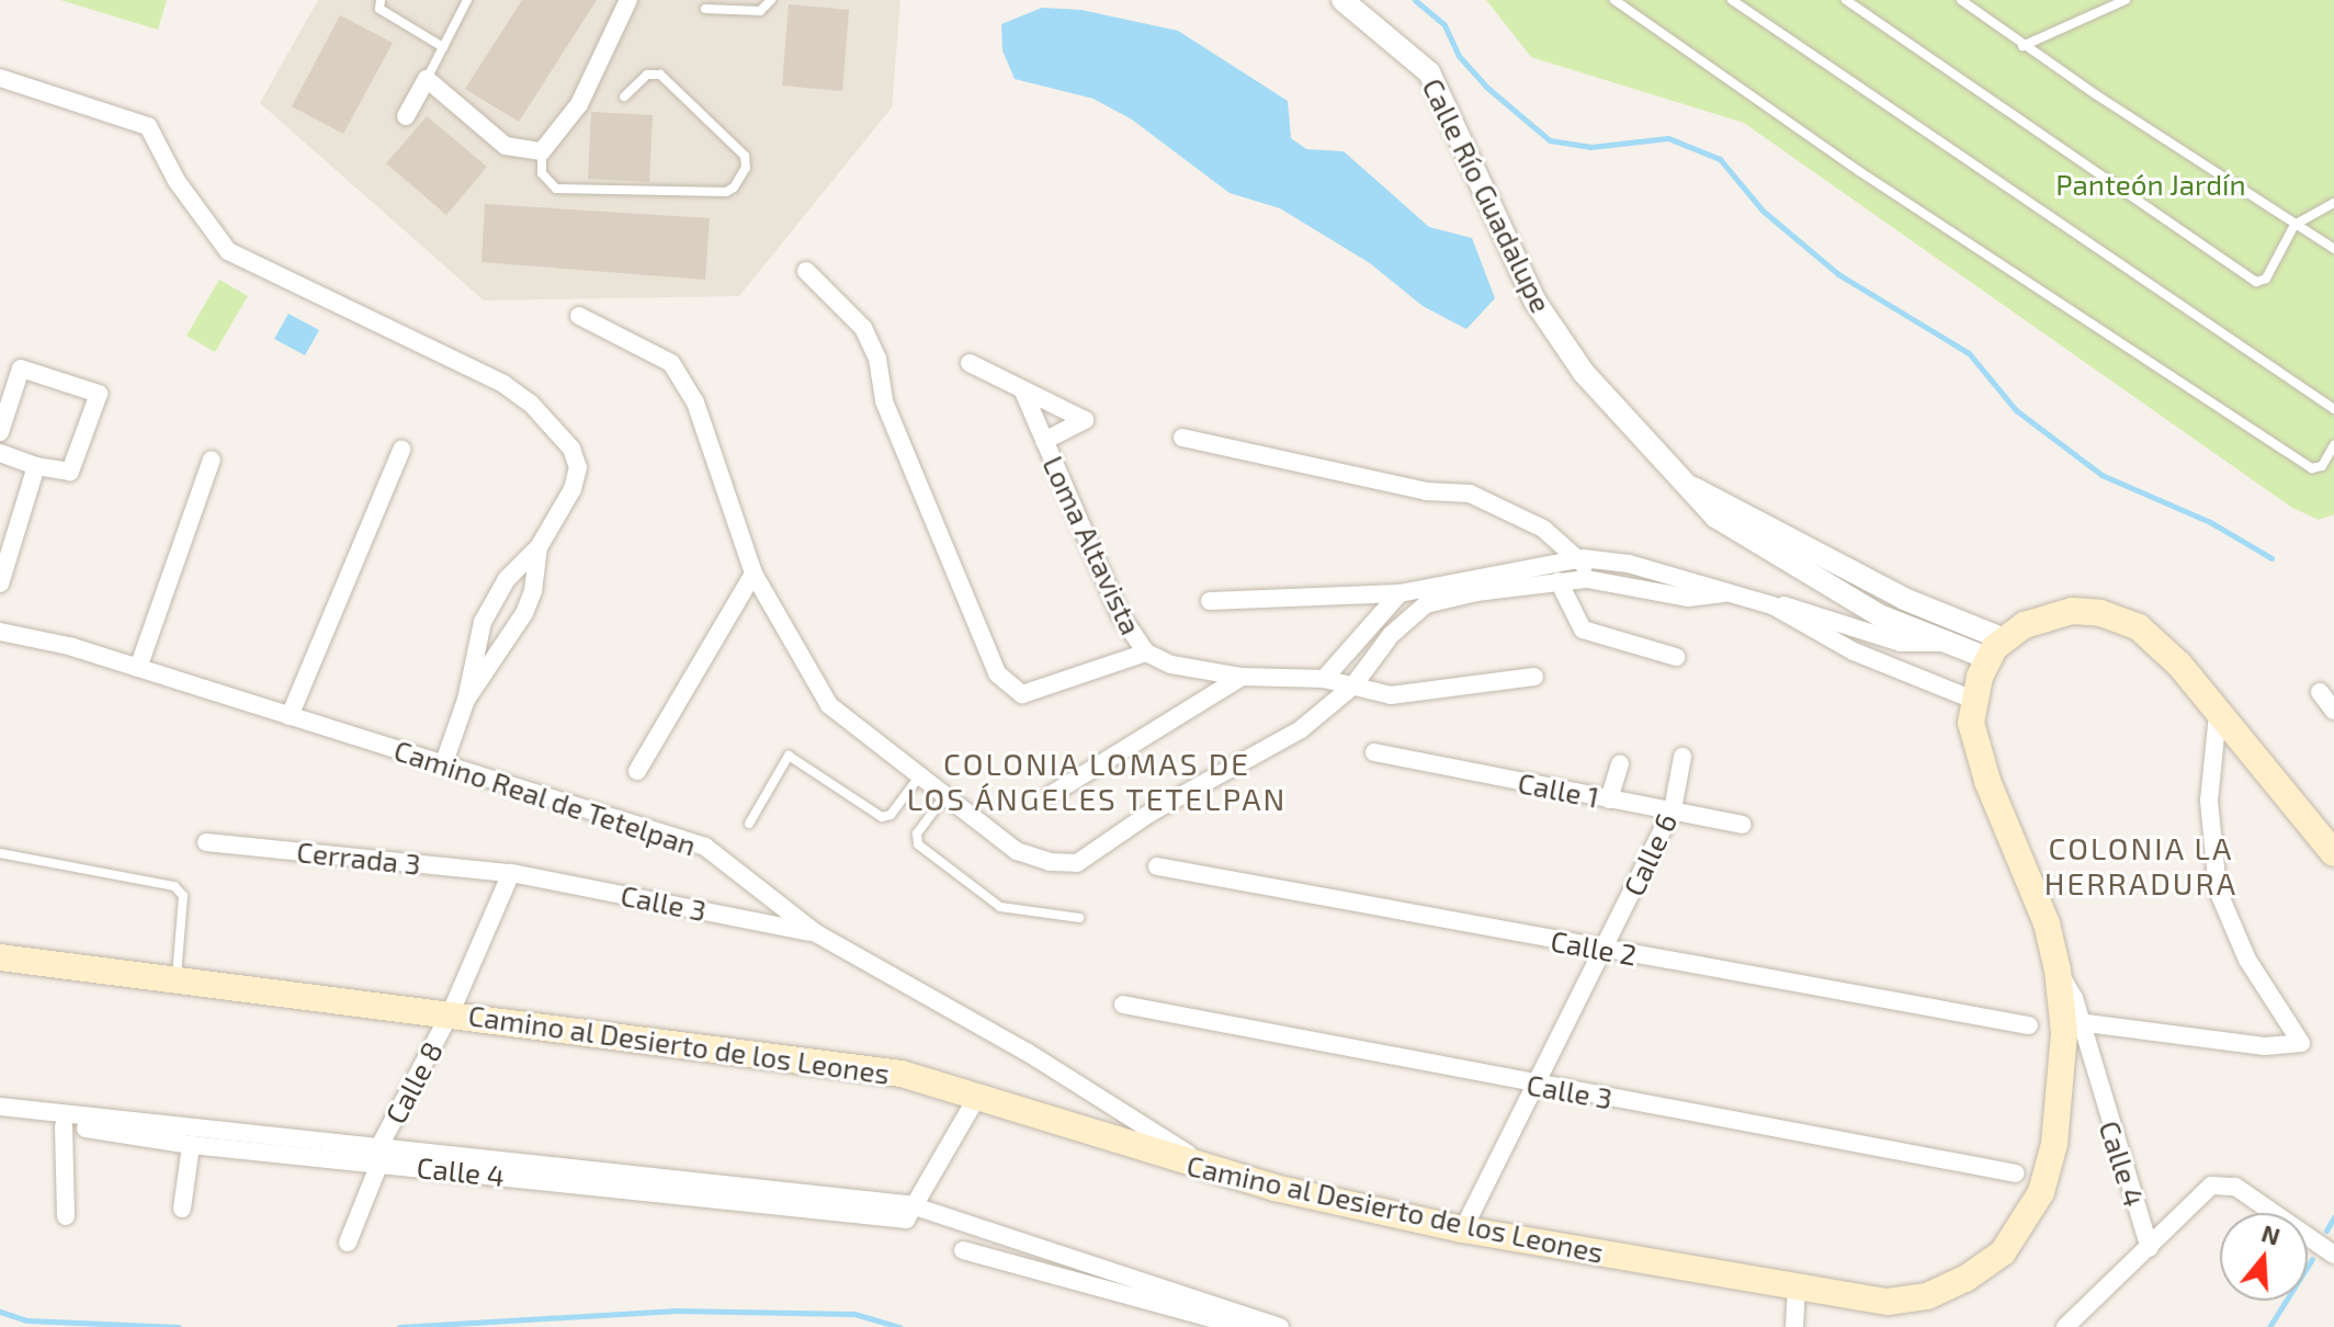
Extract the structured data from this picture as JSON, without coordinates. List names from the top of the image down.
{
  "streets": {
    "main road": ["Camino al Desierto de los Leones"],
    "street": [
      "Calle Río Guadalupe",
      "Loma Altavista",
      "Calle 1",
      "Camino Real de Tetelpan",
      "Calle 6",
      "Cerrada 3",
      "Calle 3",
      "Calle 2",
      "Calle 8",
      "Calle 4"
    ]
  },
  "crossings": [
    ["Calle 1", "Calle 6"],
    ["Camino Real de Tetelpan", "Calle 3"],
    ["Camino Real de Tetelpan", "Camino al Desierto de los Leones"],
    ["Calle 6", "Calle 3"],
    ["Calle 6", "Calle 2"],
    ["Calle 6", "Camino al Desierto de los Leones"],
    ["Cerrada 3", "Calle 3"],
    ["Cerrada 3", "Calle 8"],
    ["Calle 3", "Calle 8"],
    ["Camino al Desierto de los Leones", "Calle 8"],
    ["Camino al Desierto de los Leones", "Calle 4"],
    ["Calle 8", "Calle 4"]
  ],
  "districts": ["COLONIA LOMAS DE LOS ÁNGELES TETELPAN", "COLONIA LA HERRADURA"],
  "parks": ["Panteón Jardín"],
  "north": "top"
}
